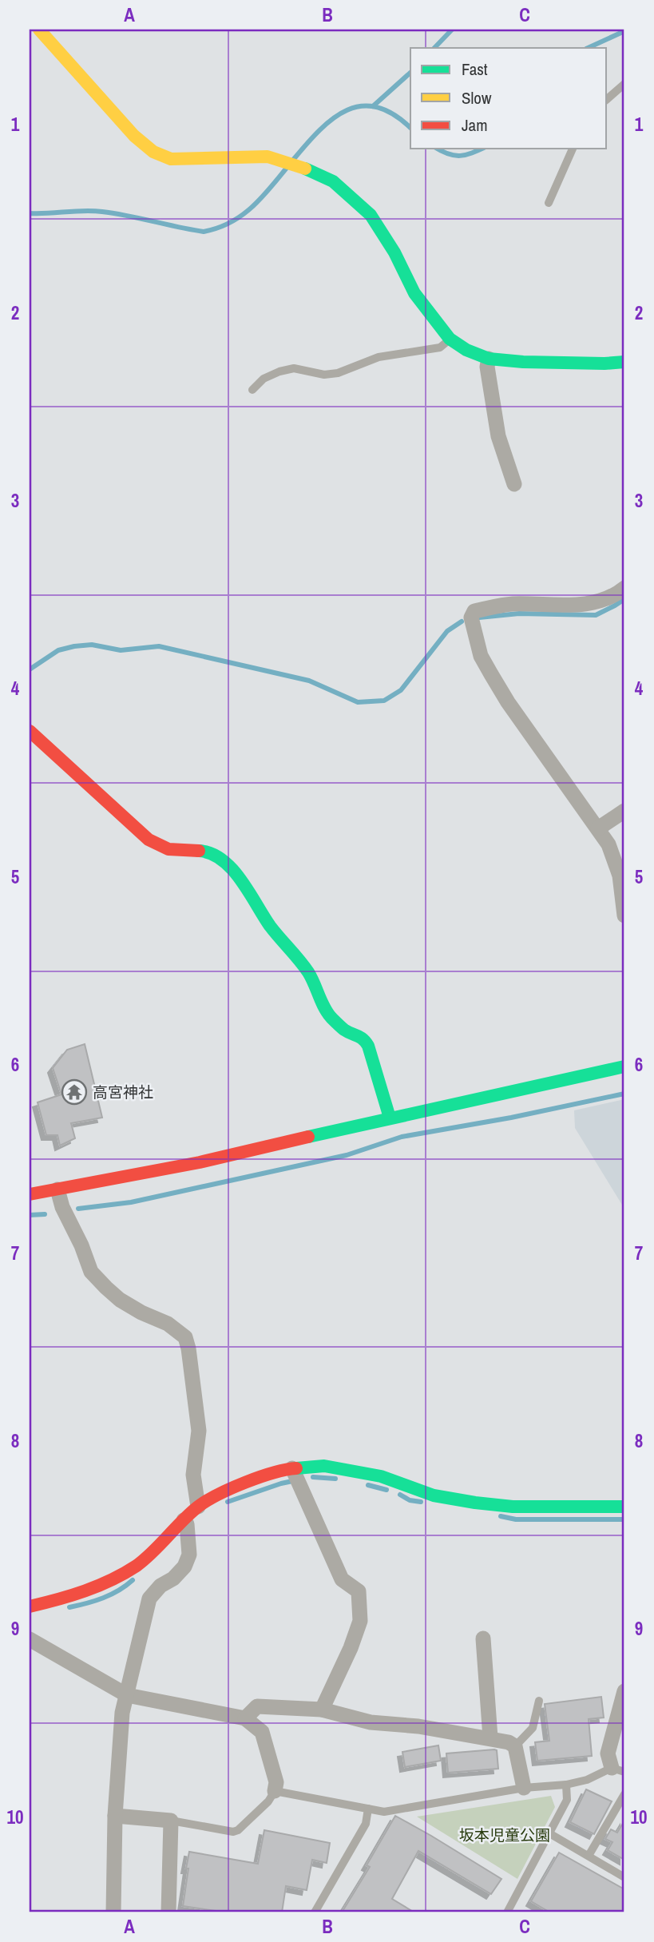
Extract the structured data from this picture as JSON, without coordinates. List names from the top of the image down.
{
  "parks": ["坂本児童公園"],
  "places": {
    "temple": ["高宮神社"]
  },
  "legend": ["Fast", "Slow", "Jam"],
  "grid": {
    "columns": ["A", "B", "C"],
    "rows": [
      "1",
      "2",
      "3",
      "4",
      "5",
      "6",
      "7",
      "8",
      "9",
      "10"
    ]
  }
}
